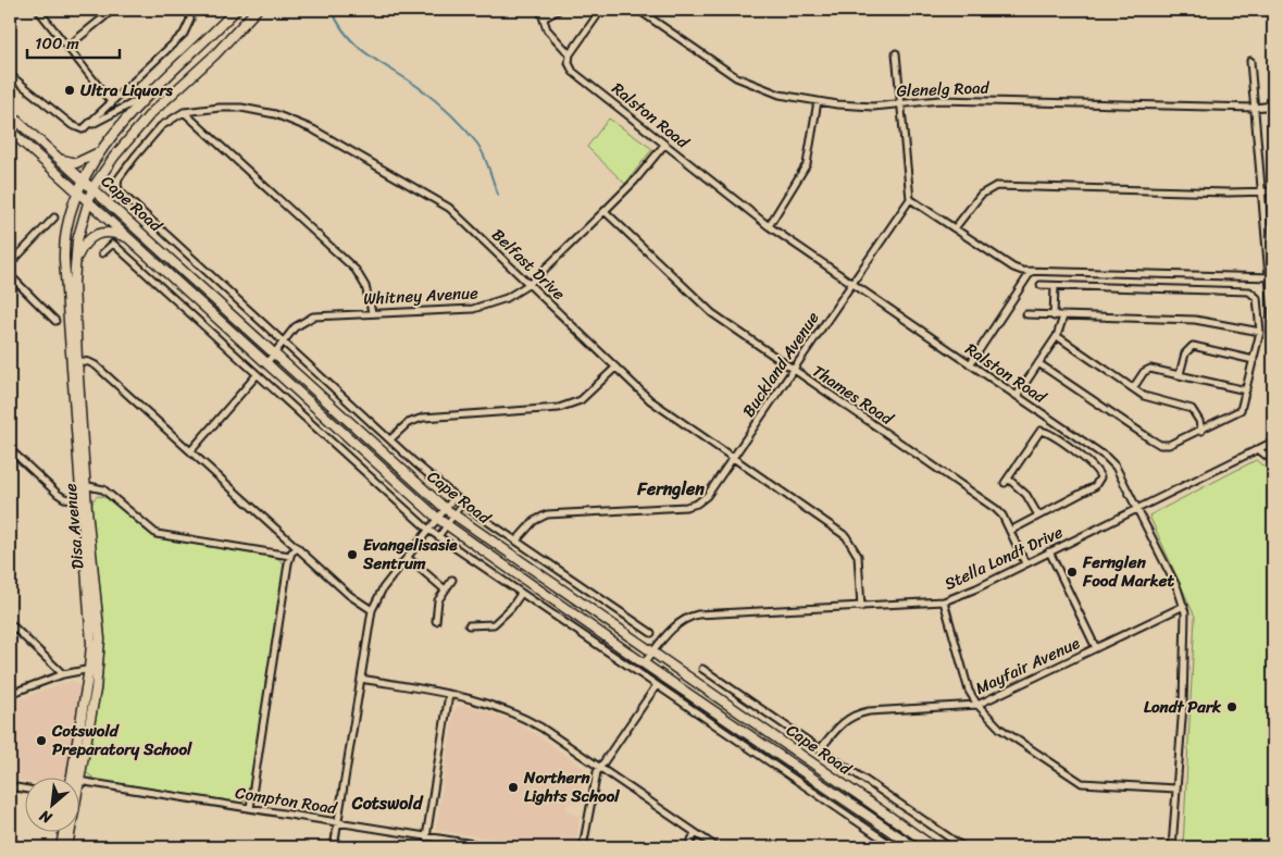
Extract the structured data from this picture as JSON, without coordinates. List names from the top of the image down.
{
  "streets": {
    "main road": ["Cape Road", "Disa Avenue"],
    "street": [
      "Glenelg Road",
      "Ralston Road",
      "Belfast Drive",
      "Whitney Avenue",
      "Buckland Avenue",
      "Thames Road",
      "Stella Londt Drive",
      "Mayfair Avenue",
      "Compton Road"
    ]
  },
  "crossings": [
    ["Ralston Road", "Whitney Avenue"],
    ["Ralston Road", "Buckland Avenue"],
    ["Ralston Road", "Stella Londt Drive"],
    ["Ralston Road", "Mayfair Avenue"],
    ["Cape Road", "Belfast Drive"],
    ["Cape Road", "Whitney Avenue"],
    ["Cape Road", "Buckland Avenue"],
    ["Cape Road", "Disa Avenue"],
    ["Cape Road", "Stella Londt Drive"],
    ["Cape Road", "Mayfair Avenue"],
    ["Belfast Drive", "Whitney Avenue"],
    ["Belfast Drive", "Buckland Avenue"],
    ["Belfast Drive", "Stella Londt Drive"],
    ["Whitney Avenue", "Thames Road"],
    ["Buckland Avenue", "Thames Road"],
    ["Thames Road", "Stella Londt Drive"]
  ],
  "districts": ["Fernglen", "Cotswold"],
  "places": [
    "Ultra Liquors",
    "Evangelisasie Sentrum",
    "Fernglen Food Market",
    "Londt Park",
    "Cotswold Preparatory School",
    "Northern Lights School"
  ],
  "scale_bar": "100 m",
  "north": "bottom left"
}
